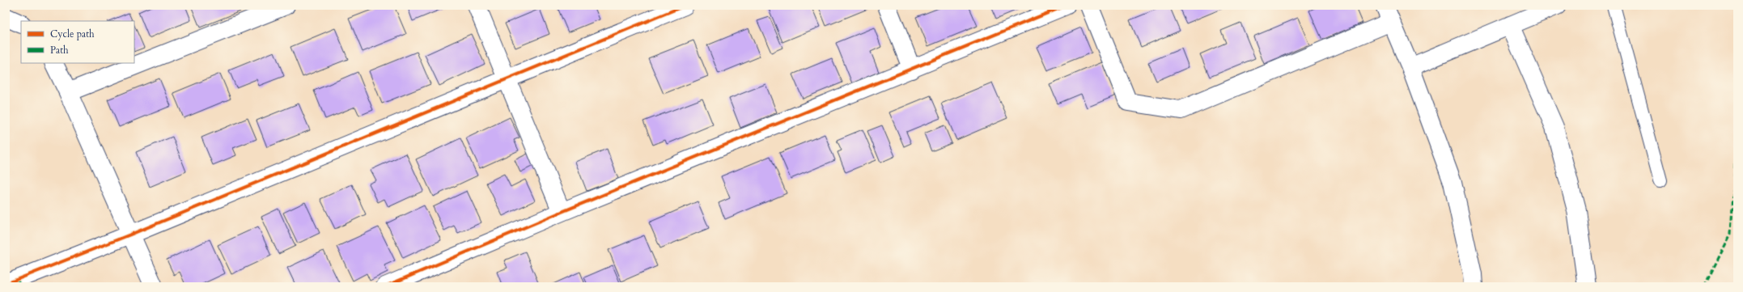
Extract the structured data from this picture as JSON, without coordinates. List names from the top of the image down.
{
  "legend": ["Cycle path", "Path"]
}
